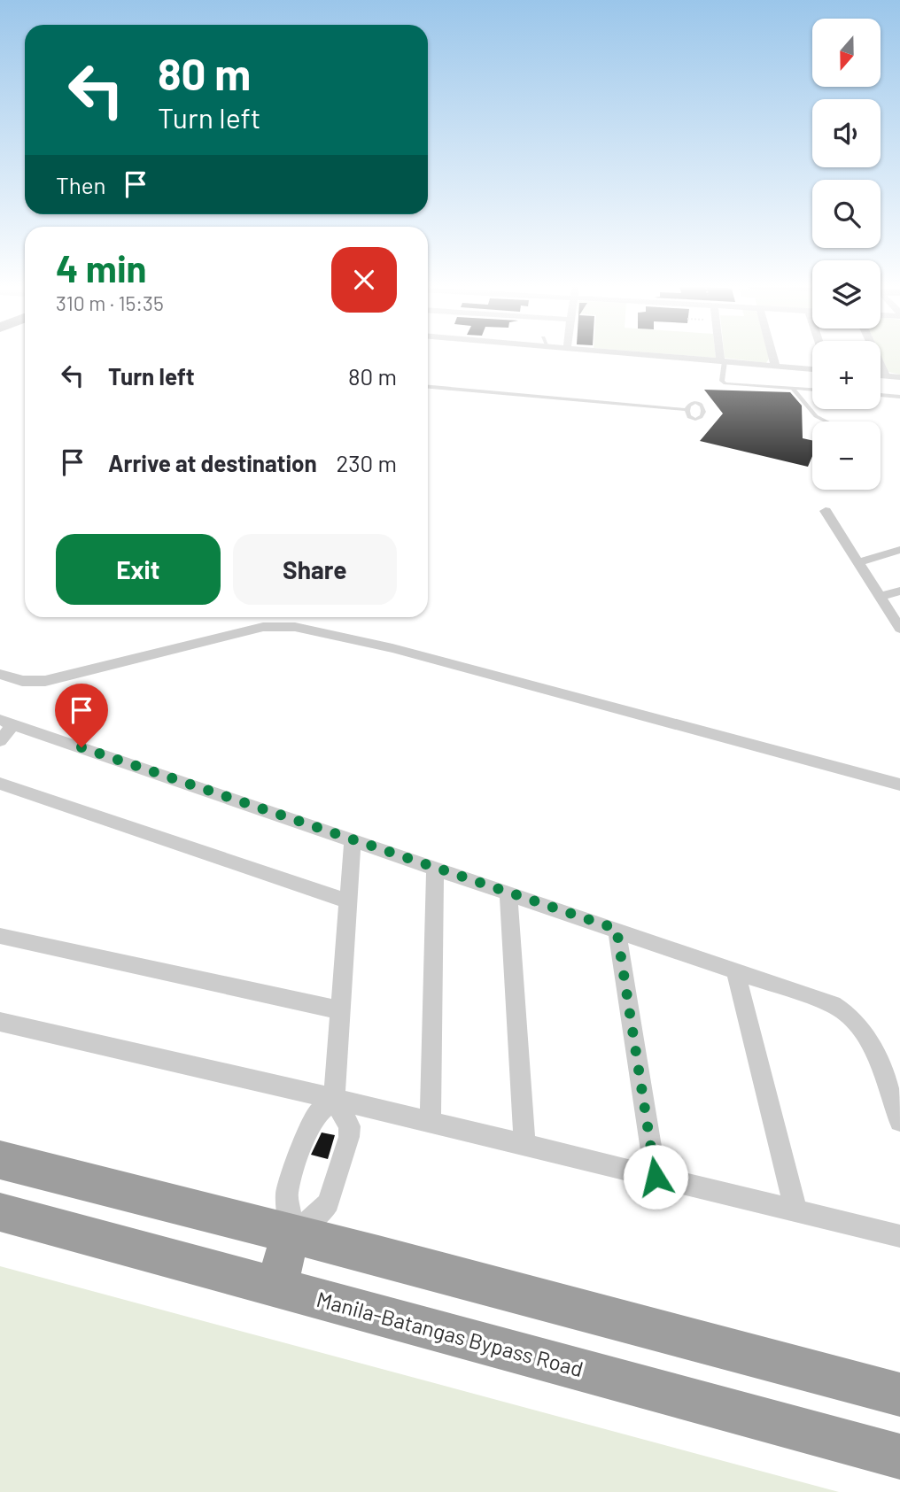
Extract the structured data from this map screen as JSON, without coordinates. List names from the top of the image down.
{
  "streets": {
    "highway": ["Manila-Batangas Bypass Road"]
  },
  "north": "bottom",
  "page": {
    "map_buttons": ["+", "−"],
    "turn": ["80 m", "Turn left"],
    "then": "Then",
    "heading": ["4 min", "310 m · 15:35"],
    "list": [
      {
        "name": "Turn left",
        "value": "80 m"
      },
      {
        "name": "Arrive at destination",
        "value": "230 m"
      }
    ],
    "buttons": ["Exit", "Share"]
  }
}
